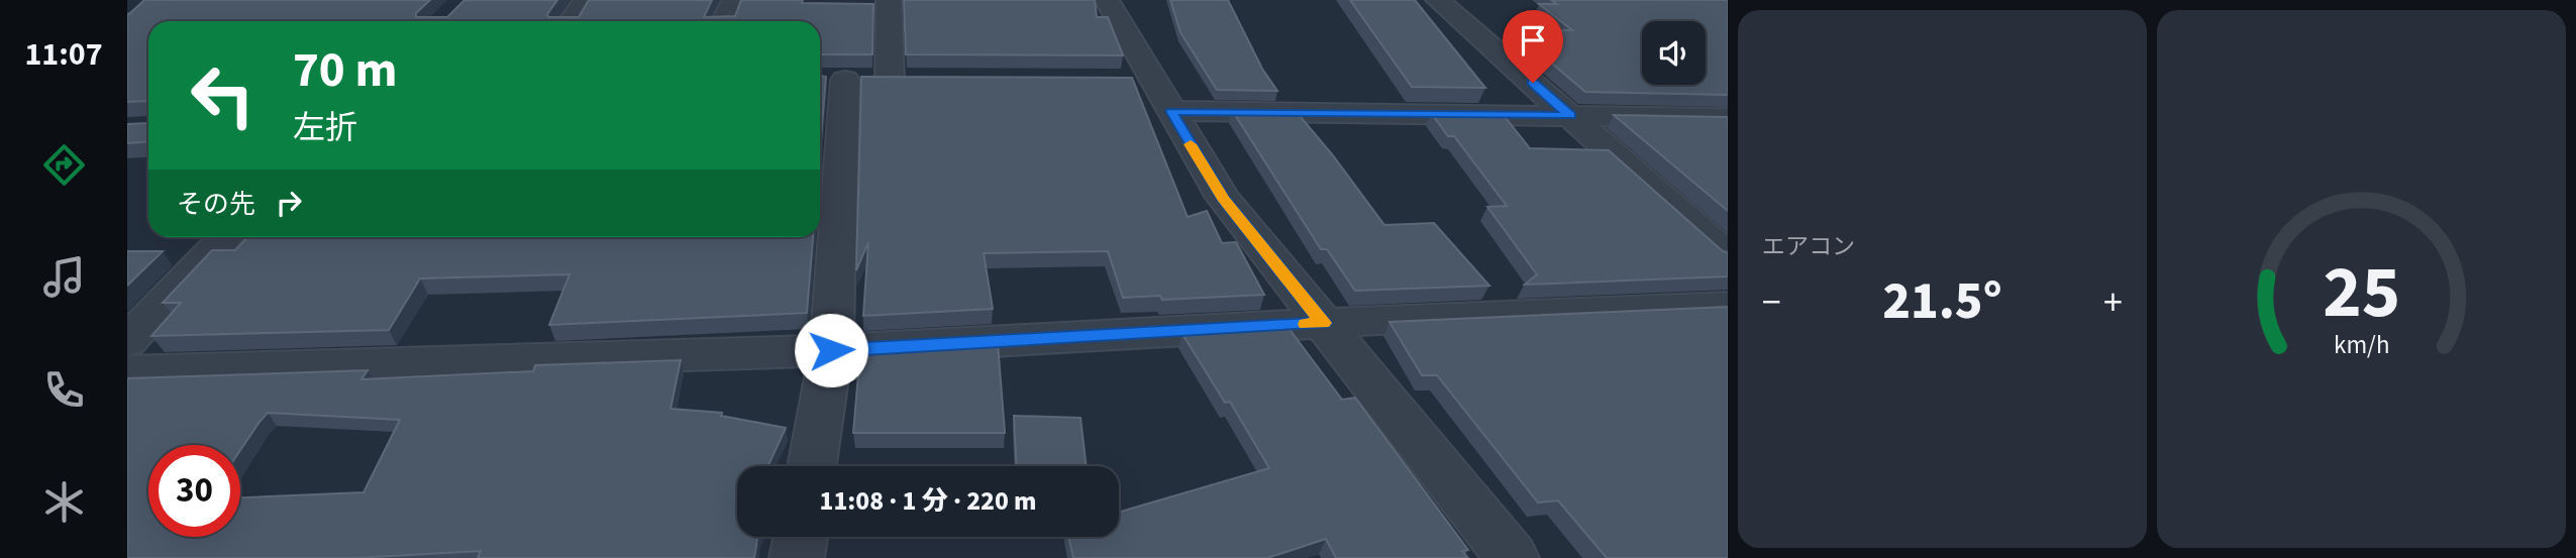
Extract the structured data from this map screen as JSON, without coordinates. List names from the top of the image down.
{
  "page": {
    "tabs": "11:07",
    "tile": "エアコン",
    "turn": ["70 m", "左折"],
    "then": "その先",
    "heat": ["−", "21.5°", "+"],
    "limit": "30",
    "trip": "11:08 · 1 分 · 220 m",
    "gauge": ["25", "km/h"]
  }
}
